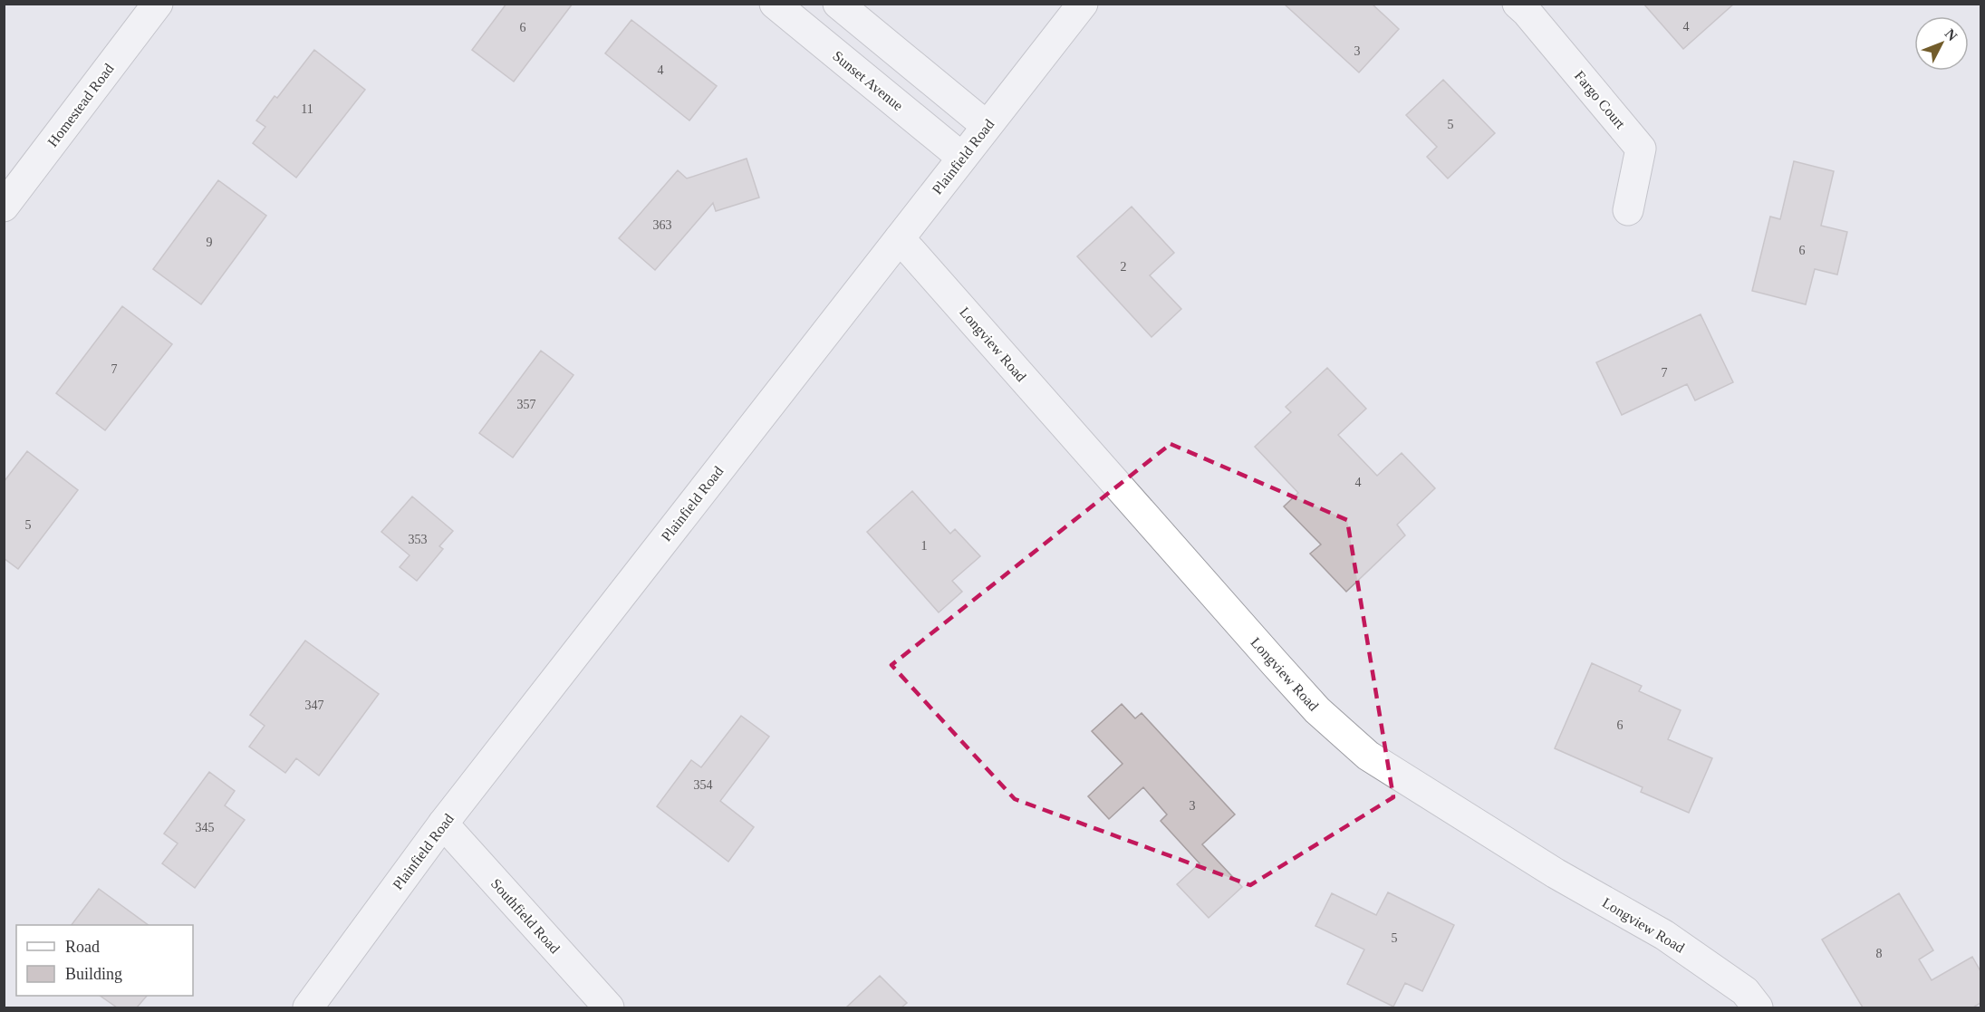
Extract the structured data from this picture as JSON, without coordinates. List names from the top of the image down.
{
  "streets": {
    "street": [
      "Sunset Avenue",
      "Fargo Court",
      "Homestead Road",
      "Plainfield Road",
      "Longview Road",
      "Southfield Road"
    ]
  },
  "crossings": [
    ["Sunset Avenue", "Plainfield Road"],
    ["Plainfield Road", "Longview Road"],
    ["Plainfield Road", "Southfield Road"]
  ],
  "house_numbers": [
    "4",
    "6",
    "3",
    "4",
    "11",
    "5",
    "363",
    "9",
    "6",
    "2",
    "7",
    "7",
    "357",
    "4",
    "5",
    "353",
    "1",
    "347",
    "6",
    "354",
    "3",
    "345",
    "5",
    "8"
  ],
  "legend": ["Road", "Building"],
  "north": "top right"
}
